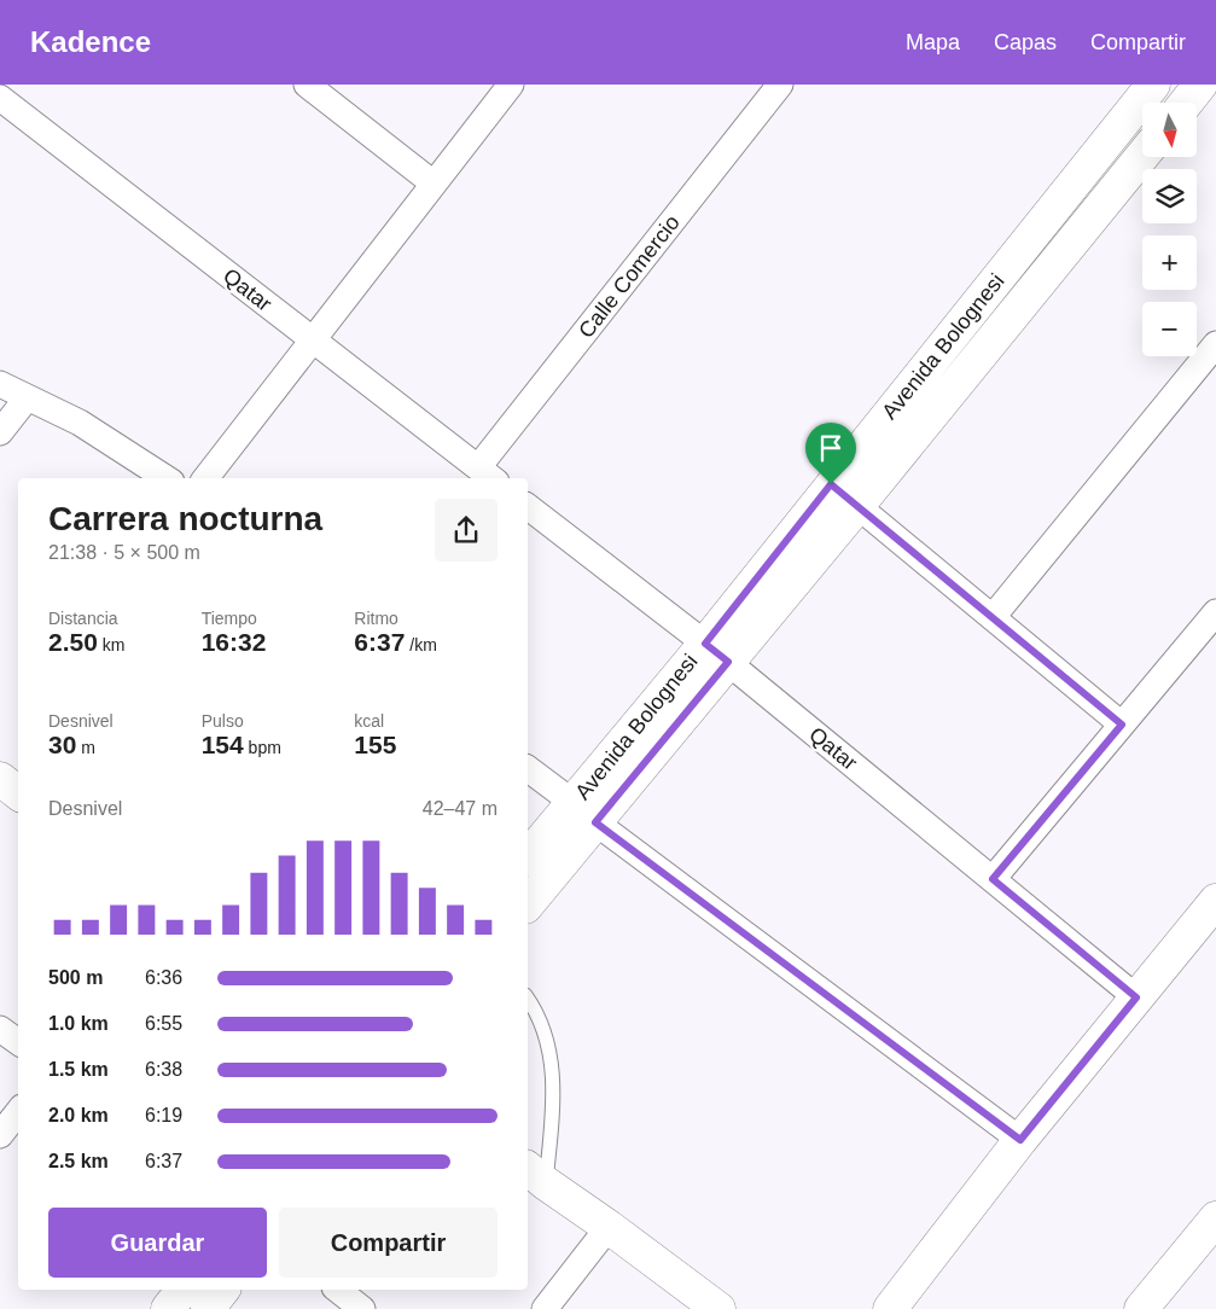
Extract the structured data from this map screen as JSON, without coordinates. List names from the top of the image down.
{
  "streets": {
    "street": ["Calle Comercio", "Qatar", "Avenida Bolognesi"]
  },
  "crossings": [
    ["Calle Comercio", "Qatar"],
    ["Qatar", "Avenida Bolognesi"]
  ],
  "north": "bottom",
  "page": {
    "header": "Kadence",
    "nav": ["Mapa", "Capas", "Compartir"],
    "map_buttons": ["+", "−"],
    "heading": ["Carrera nocturna", "21:38 · 5 × 500 m"],
    "stats": [
      ["Distancia", "2.50 km"],
      ["Tiempo", "16:32"],
      ["Ritmo", "6:37 /km"],
      ["Desnivel", "30 m"],
      ["Pulso", "154 bpm"],
      ["kcal", "155"]
    ],
    "chart": ["Desnivel", "42–47 m"],
    "list": [
      {
        "name": "500 m",
        "note": "6:36"
      },
      {
        "name": "1.0 km",
        "note": "6:55"
      },
      {
        "name": "1.5 km",
        "note": "6:38"
      },
      {
        "name": "2.0 km",
        "note": "6:19"
      },
      {
        "name": "2.5 km",
        "note": "6:37"
      }
    ],
    "buttons": ["Guardar", "Compartir"]
  }
}
